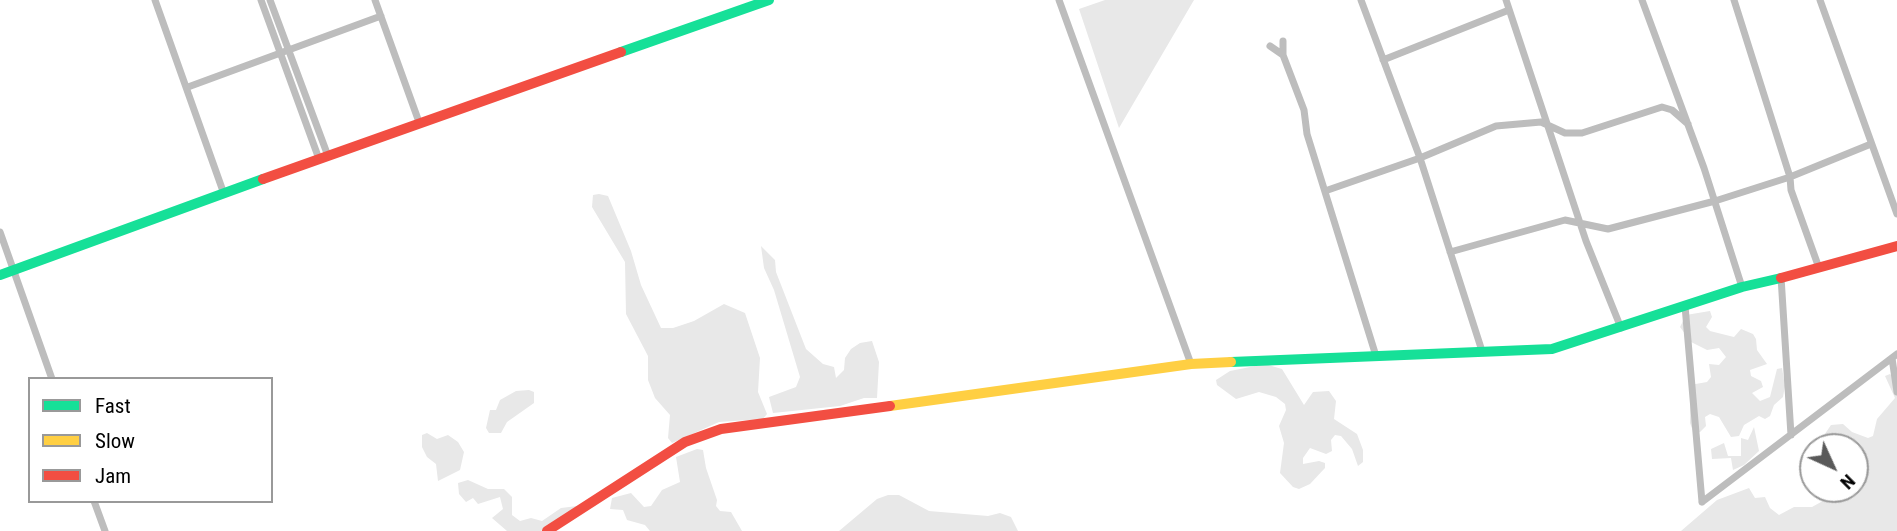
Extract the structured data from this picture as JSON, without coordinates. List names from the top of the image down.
{
  "legend": ["Fast", "Slow", "Jam"],
  "north": "bottom right"
}
